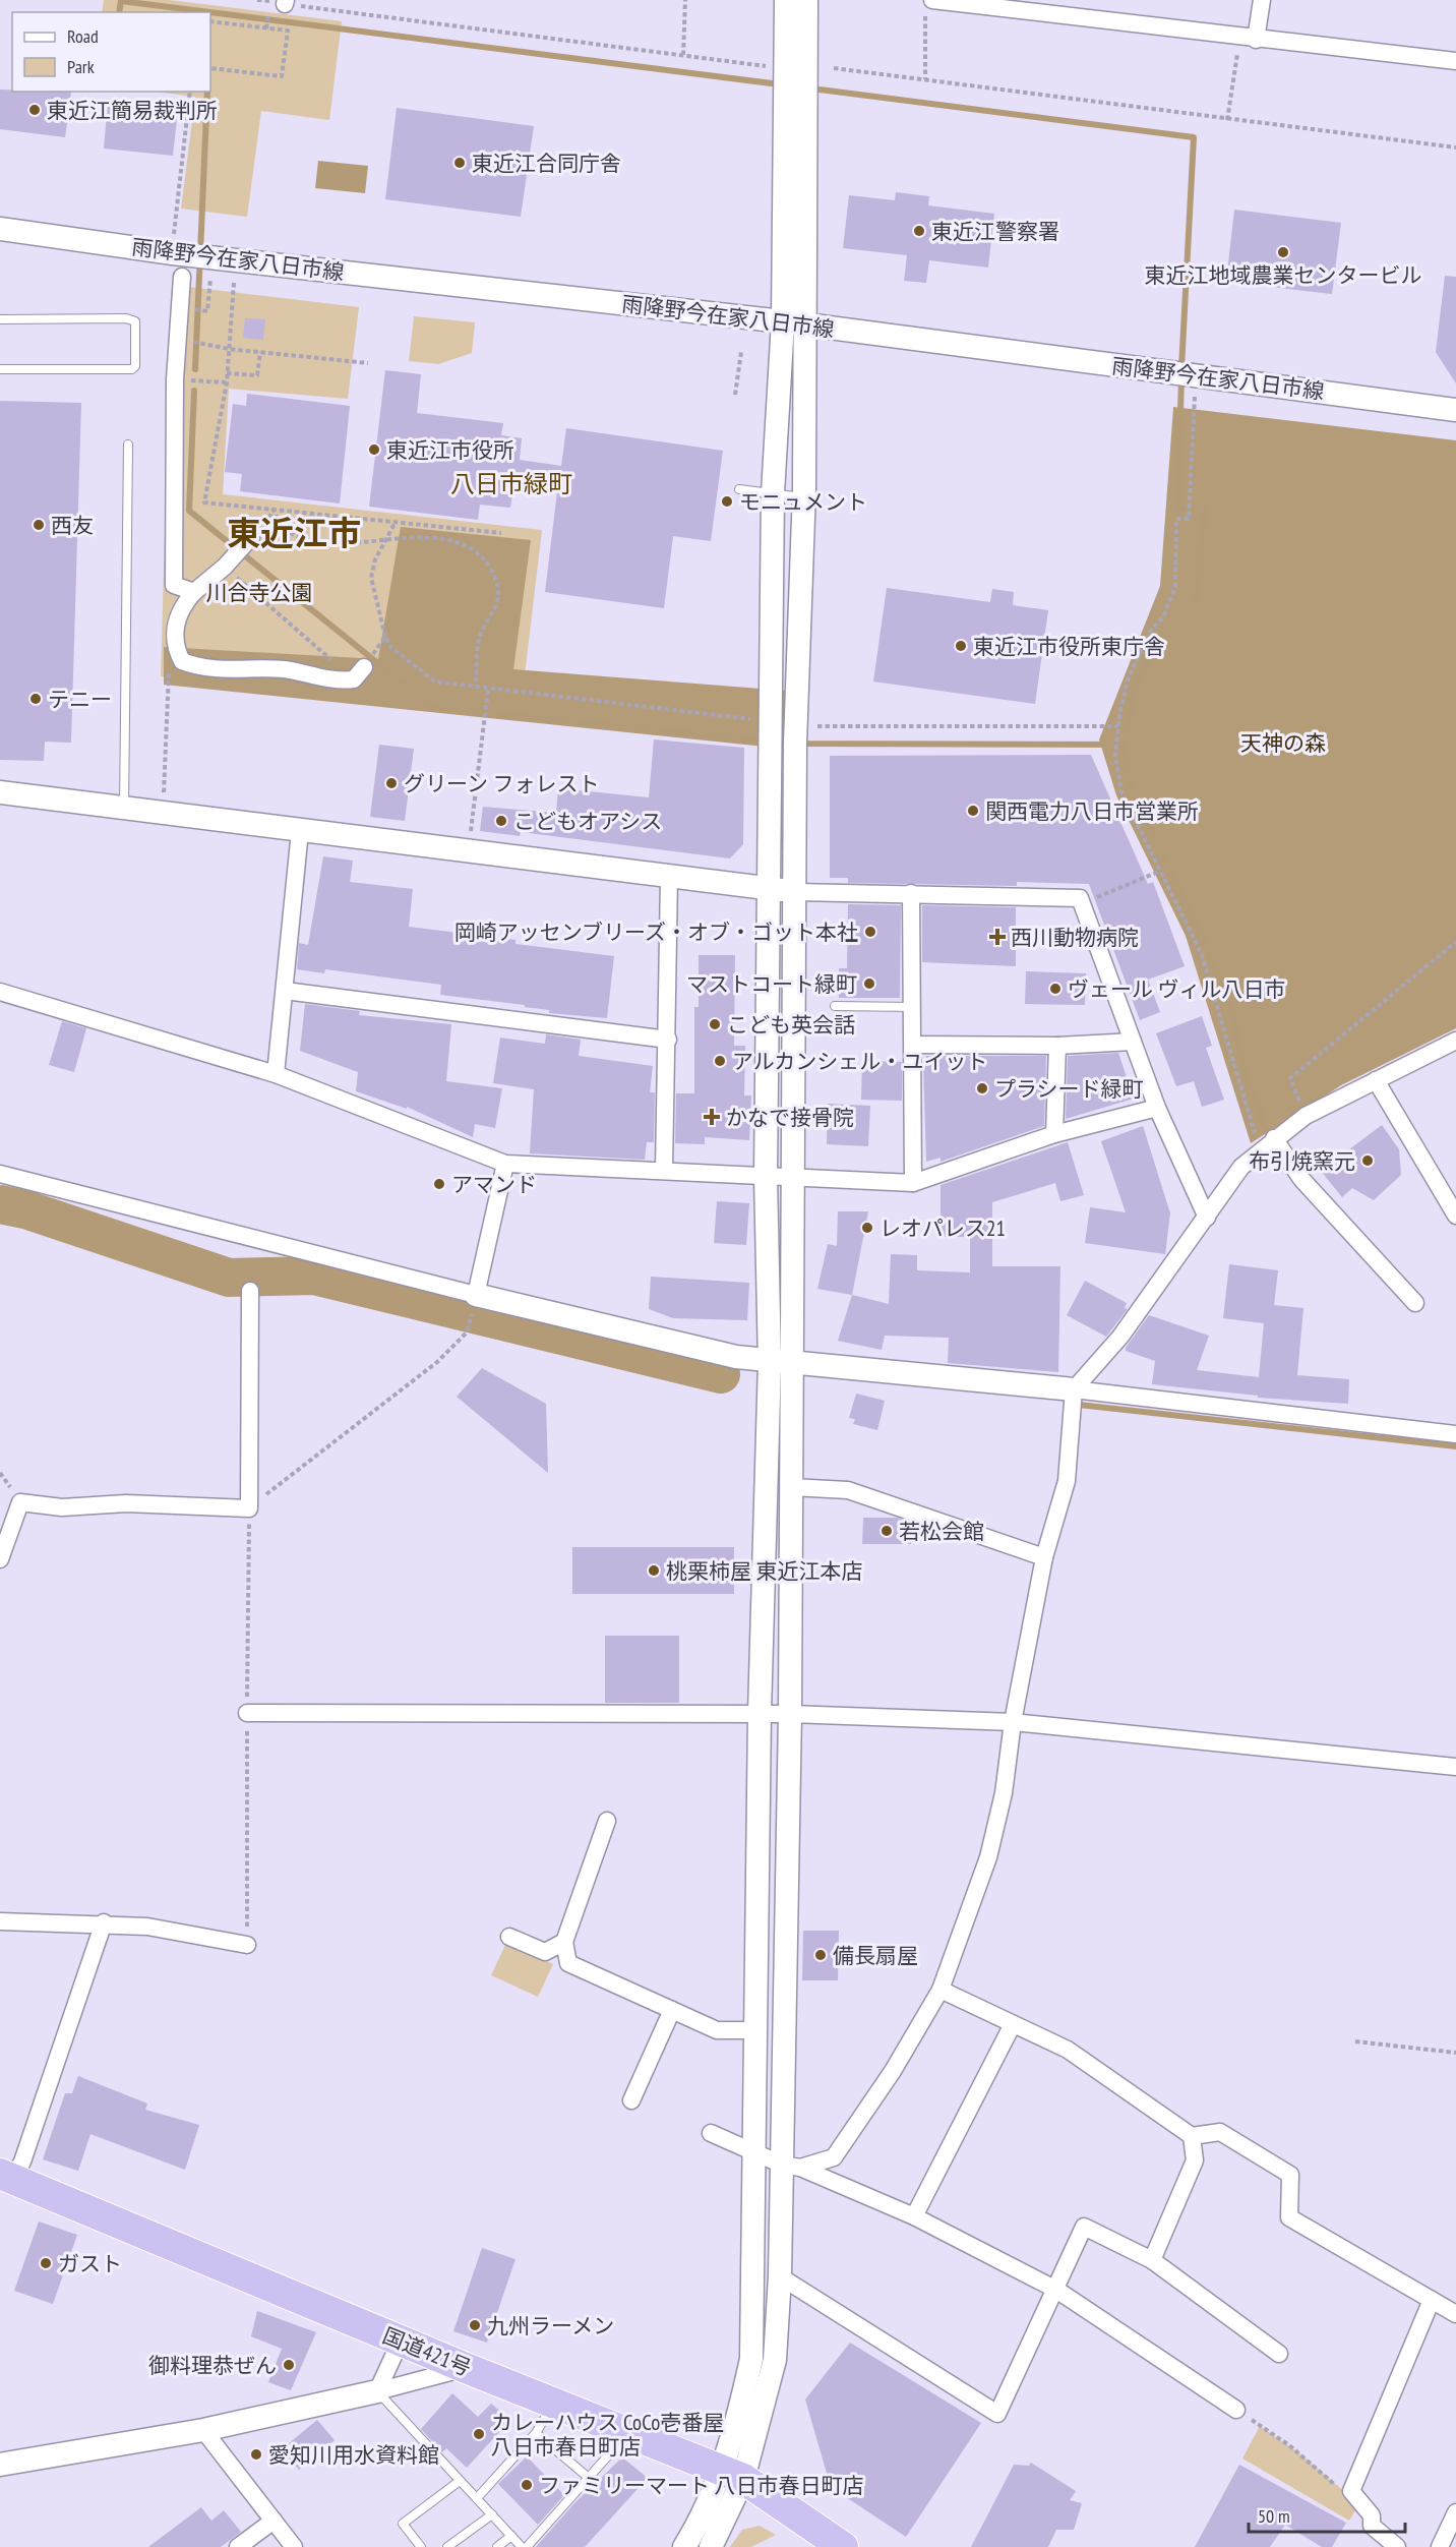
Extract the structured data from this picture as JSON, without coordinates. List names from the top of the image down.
{
  "streets": {
    "highway": ["国道421号"],
    "street": ["雨降野今在家八日市線"]
  },
  "districts": ["八日市緑町", "東近江市"],
  "parks": ["川合寺公園", "天神の森"],
  "places": {
    "other": [
      "東近江簡易裁判所",
      "東近江合同庁舎",
      "東近江警察署",
      "東近江地域農業センタービル",
      "東近江市役所",
      "モニュメント",
      "西友",
      "東近江市役所東庁舎",
      "テニー",
      "グリーン フォレスト",
      "関西電力八日市営業所",
      "こどもオアシス",
      "岡崎アッセンブリーズ・オブ・ゴット本社",
      "マストコート緑町",
      "ヴェール ヴィル八日市",
      "こども英会話",
      "アルカンシェル・ユイット",
      "プラシード緑町",
      "布引焼窯元",
      "アマンド",
      "レオパレス21",
      "若松会館",
      "桃栗柿屋 東近江本店",
      "備長扇屋",
      "ガスト",
      "九州ラーメン",
      "御料理恭ぜん",
      "カレーハウス CoCo壱番屋 八日市春日町店",
      "愛知川用水資料館",
      "ファミリーマート 八日市春日町店"
    ],
    "health": ["西川動物病院", "かなで接骨院"]
  },
  "legend": ["Road", "Park"],
  "scale_bar": "50 m"
}
